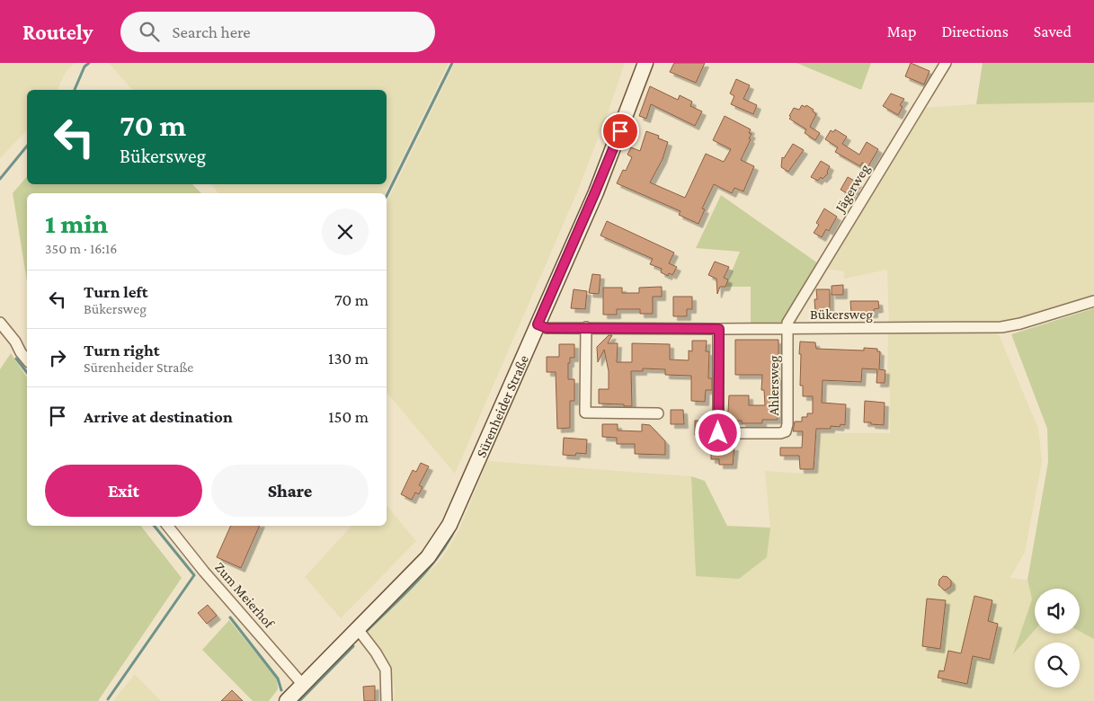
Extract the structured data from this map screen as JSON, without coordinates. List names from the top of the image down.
{
  "streets": {
    "main road": ["Sürenheider Straße"],
    "street": [
      "Jägerweg",
      "Bükersweg",
      "Ahlersweg",
      "Zum Meierhof"
    ]
  },
  "crossings": [
    ["Jägerweg", "Bükersweg"],
    ["Jägerweg", "Ahlersweg"],
    ["Bükersweg", "Ahlersweg"],
    ["Bükersweg", "Sürenheider Straße"],
    ["Sürenheider Straße", "Zum Meierhof"]
  ],
  "page": {
    "header": "Routely",
    "search": "Search here",
    "nav": ["Map", "Directions", "Saved"],
    "turn": ["70 m", "Bükersweg"],
    "heading": ["1 min", "350 m · 16:16"],
    "list": [
      {
        "name": "Turn left",
        "note": "Bükersweg",
        "value": "70 m"
      },
      {
        "name": "Turn right",
        "note": "Sürenheider Straße",
        "value": "130 m"
      },
      {
        "name": "Arrive at destination",
        "value": "150 m"
      }
    ],
    "buttons": ["Exit", "Share"]
  }
}
